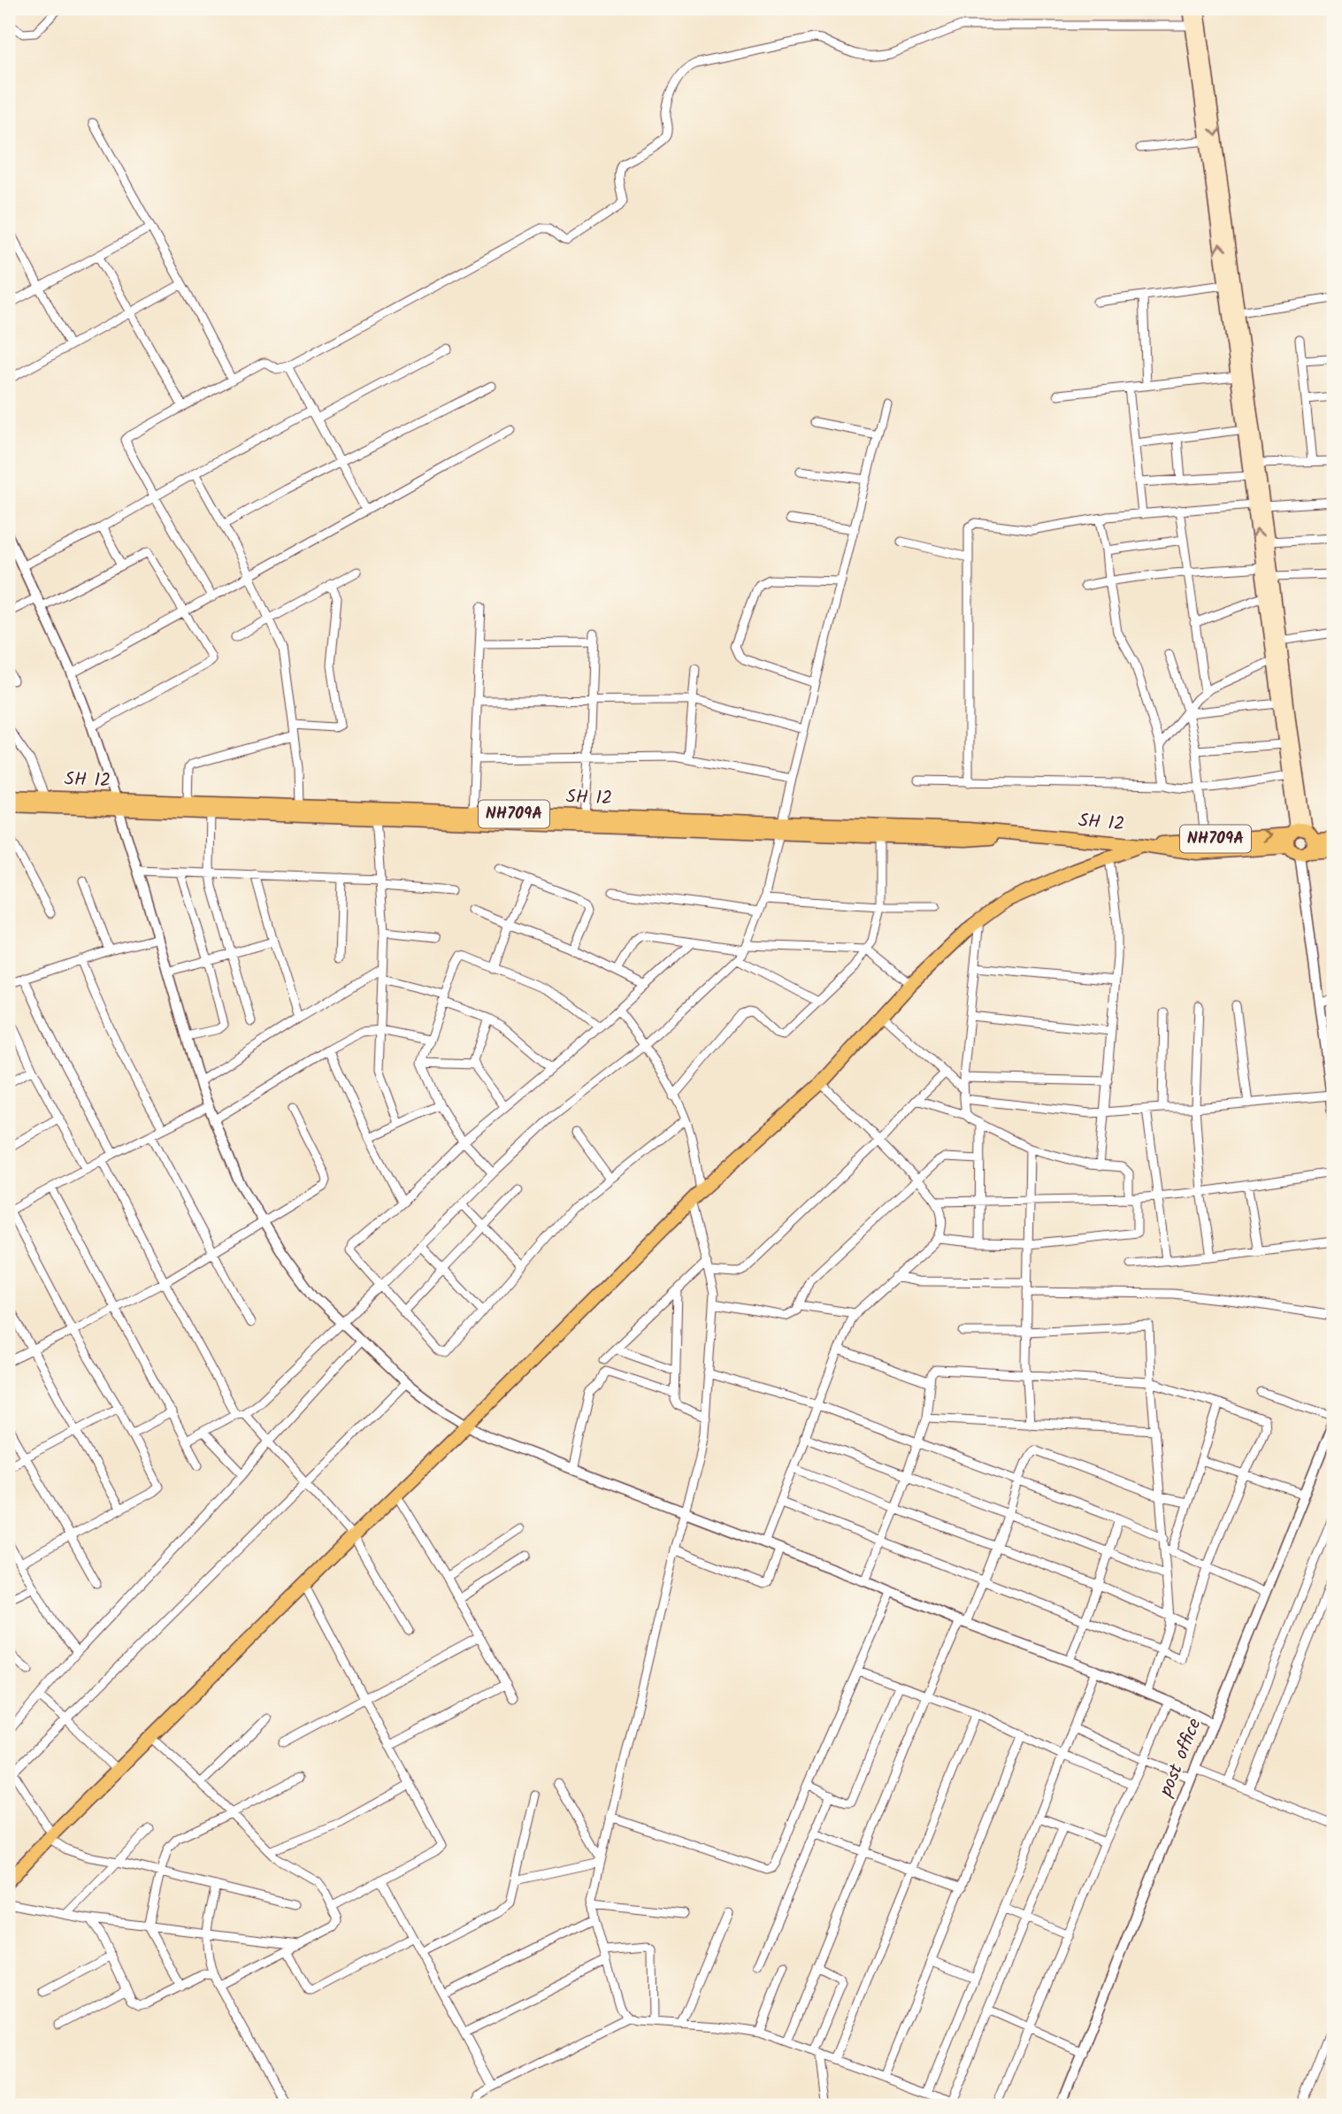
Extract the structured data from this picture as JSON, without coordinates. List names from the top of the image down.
{
  "streets": {
    "main road": ["SH 12", "NH709A"],
    "street": ["post office"]
  }
}
